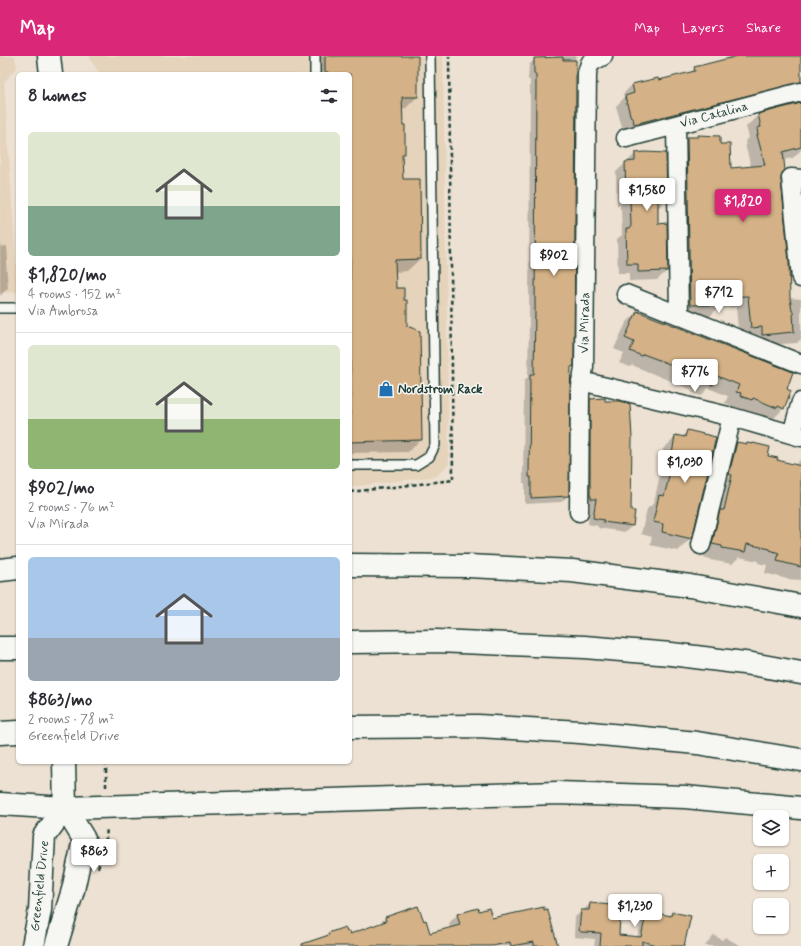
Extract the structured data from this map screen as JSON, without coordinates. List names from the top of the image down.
{
  "streets": {
    "main road": ["Greenfield Drive"],
    "street": ["Via Catalina", "Via Mirada"]
  },
  "places": {
    "shop": ["Nordstrom Rack"]
  },
  "page": {
    "header": "Map",
    "nav": ["Map", "Layers", "Share"],
    "heading": "8 homes",
    "list": [
      {
        "name": "$1,820/mo",
        "note": "4 rooms · 152 m² · Via Ambrosa"
      },
      {
        "name": "$902/mo",
        "note": "2 rooms · 76 m² · Via Mirada"
      },
      {
        "name": "$863/mo",
        "note": "2 rooms · 78 m² · Greenfield Drive"
      }
    ],
    "price": [
      "$1,580",
      "$1,820",
      "$902",
      "$712",
      "$776",
      "$1,030",
      "$863",
      "$1,230"
    ],
    "map_buttons": ["+", "−"]
  }
}
